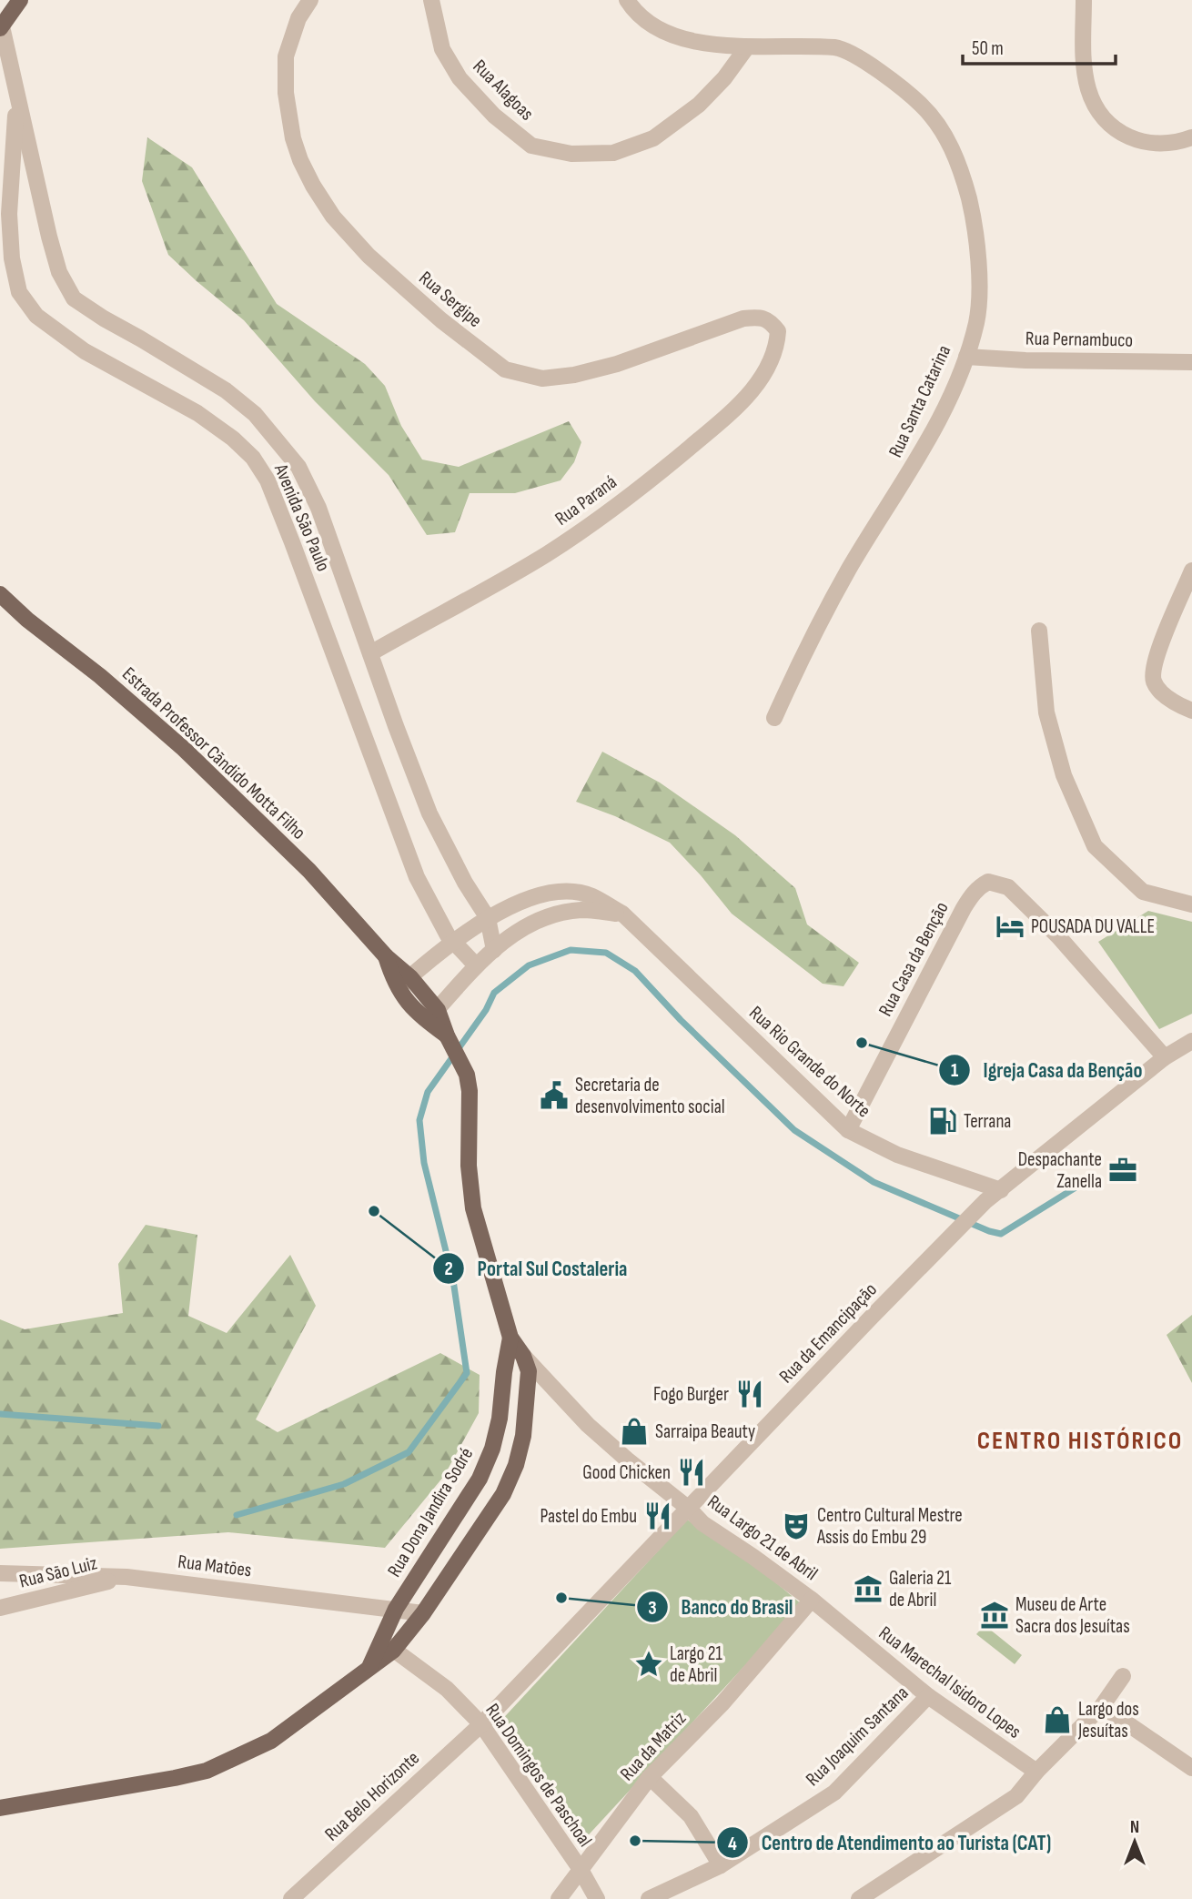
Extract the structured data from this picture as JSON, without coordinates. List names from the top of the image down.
{
  "streets": {
    "main road": ["Estrada Professor Cãndido Motta Filho", "Rua Dona Jandira Sodré"],
    "street": [
      "Rua Alagoas",
      "Rua Sergipe",
      "Rua Pernambuco",
      "Rua Santa Catarina",
      "Rua Paraná",
      "Avenida São Paulo",
      "Rua Casa da Benção",
      "Rua Rio Grande do Norte",
      "Rua da Emancipação",
      "Rua Largo 21 de Abril",
      "Rua Matões",
      "Rua São Luiz",
      "Rua Marechal Isidoro Lopes",
      "Rua Joaquim Santana",
      "Rua da Matriz",
      "Rua Domingos de Paschoal",
      "Rua Belo Horizonte"
    ]
  },
  "crossings": [
    ["Rua Alagoas", "Rua Santa Catarina"],
    ["Rua Sergipe", "Rua Paraná"],
    ["Rua Pernambuco", "Rua Santa Catarina"],
    ["Rua Paraná", "Avenida São Paulo"],
    ["Avenida São Paulo", "Rua Rio Grande do Norte"],
    ["Estrada Professor Cãndido Motta Filho", "Rua Rio Grande do Norte"],
    ["Estrada Professor Cãndido Motta Filho", "Rua Dona Jandira Sodré"],
    ["Rua Casa da Benção", "Rua Rio Grande do Norte"],
    ["Rua Casa da Benção", "Rua da Emancipação"],
    ["Rua Rio Grande do Norte", "Rua da Emancipação"],
    ["Rua da Emancipação", "Rua Largo 21 de Abril"],
    ["Rua da Emancipação", "Rua Domingos de Paschoal"],
    ["Rua da Emancipação", "Rua Belo Horizonte"],
    ["Rua Dona Jandira Sodré", "Rua Matões"],
    ["Rua Dona Jandira Sodré", "Rua Domingos de Paschoal"],
    ["Rua Largo 21 de Abril", "Rua Marechal Isidoro Lopes"],
    ["Rua Largo 21 de Abril", "Rua da Matriz"],
    ["Rua Matões", "Rua São Luiz"],
    ["Rua Marechal Isidoro Lopes", "Rua Joaquim Santana"],
    ["Rua Marechal Isidoro Lopes", "Rua da Matriz"],
    ["Rua da Matriz", "Rua Domingos de Paschoal"],
    ["Rua Domingos de Paschoal", "Rua Belo Horizonte"]
  ],
  "districts": ["CENTRO HISTÓRICO"],
  "places": {
    "hotel": ["POUSADA DU VALLE"],
    "other": [
      "Igreja Casa da Benção",
      "Portal Sul Costaleria",
      "Banco do Brasil",
      "Centro de Atendimento ao Turista (CAT)"
    ],
    "public building": ["Secretaria de desenvolvimento social"],
    "fuel station": ["Terrana"],
    "office": ["Despachante Zanella"],
    "restaurant": ["Fogo Burger", "Good Chicken", "Pastel do Embu"],
    "shop": ["Sarraipa Beauty", "Largo dos Jesuítas"],
    "theatre": ["Centro Cultural Mestre Assis do Embu 29"],
    "museum": ["Galeria 21 de Abril", "Museu de Arte Sacra dos Jesuítas"],
    "place": ["Largo 21 de Abril"]
  },
  "scale_bar": "50 m",
  "north": "top"
}
